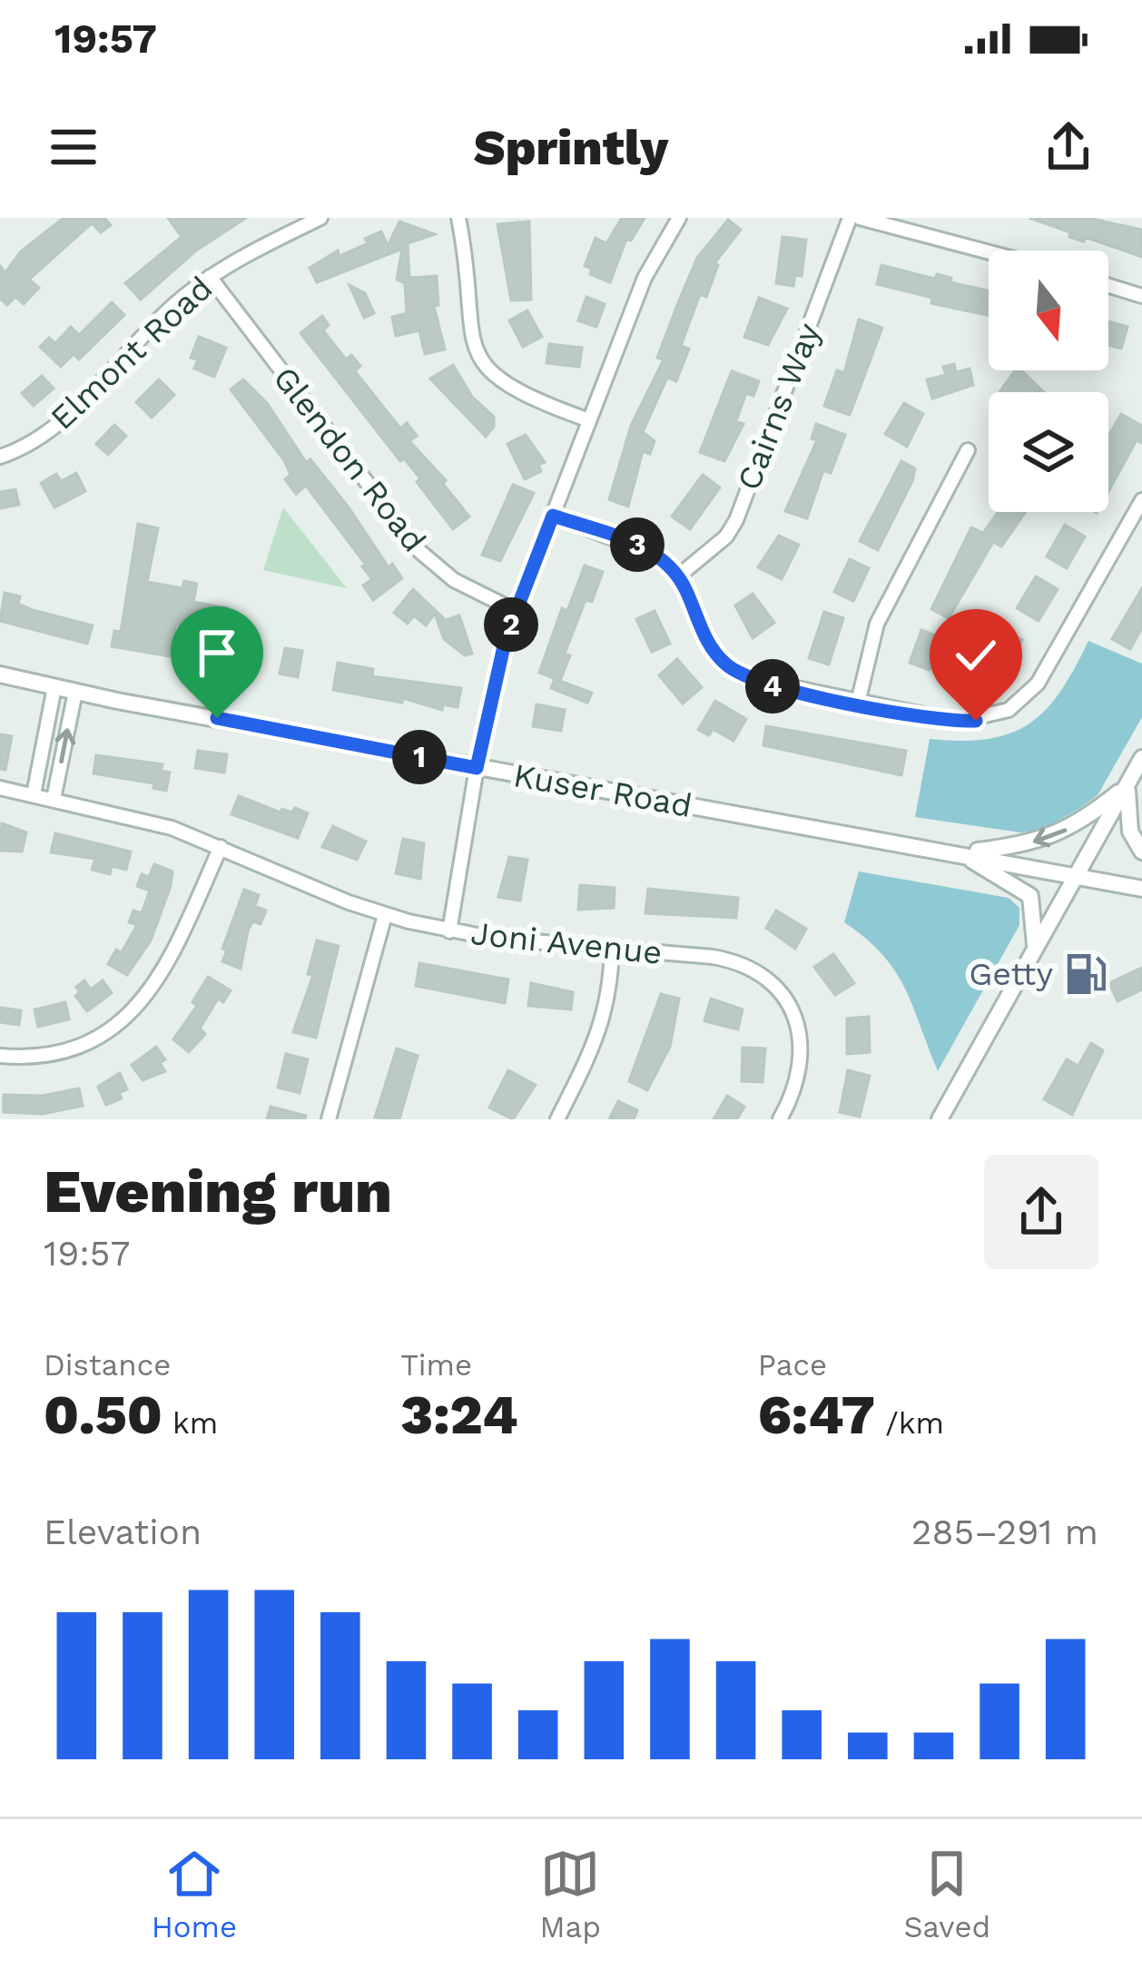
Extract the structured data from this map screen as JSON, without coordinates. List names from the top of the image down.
{
  "streets": {
    "street": [
      "Elmont Road",
      "Cairns Way",
      "Glendon Road",
      "Kuser Road",
      "Joni Avenue"
    ]
  },
  "crossings": [
    ["Elmont Road", "Glendon Road"]
  ],
  "places": {
    "fuel station": ["Getty"]
  },
  "north": "bottom",
  "page": {
    "status": "19:57",
    "header": "Sprintly",
    "pins": [
      "3",
      "2",
      "4",
      "1"
    ],
    "heading": ["Evening run", "19:57"],
    "stats": [
      ["Distance", "0.50 km"],
      ["Time", "3:24"],
      ["Pace", "6:47 /km"]
    ],
    "chart": ["Elevation", "285–291 m"],
    "tabs": ["Home", "Map", "Saved"]
  }
}
